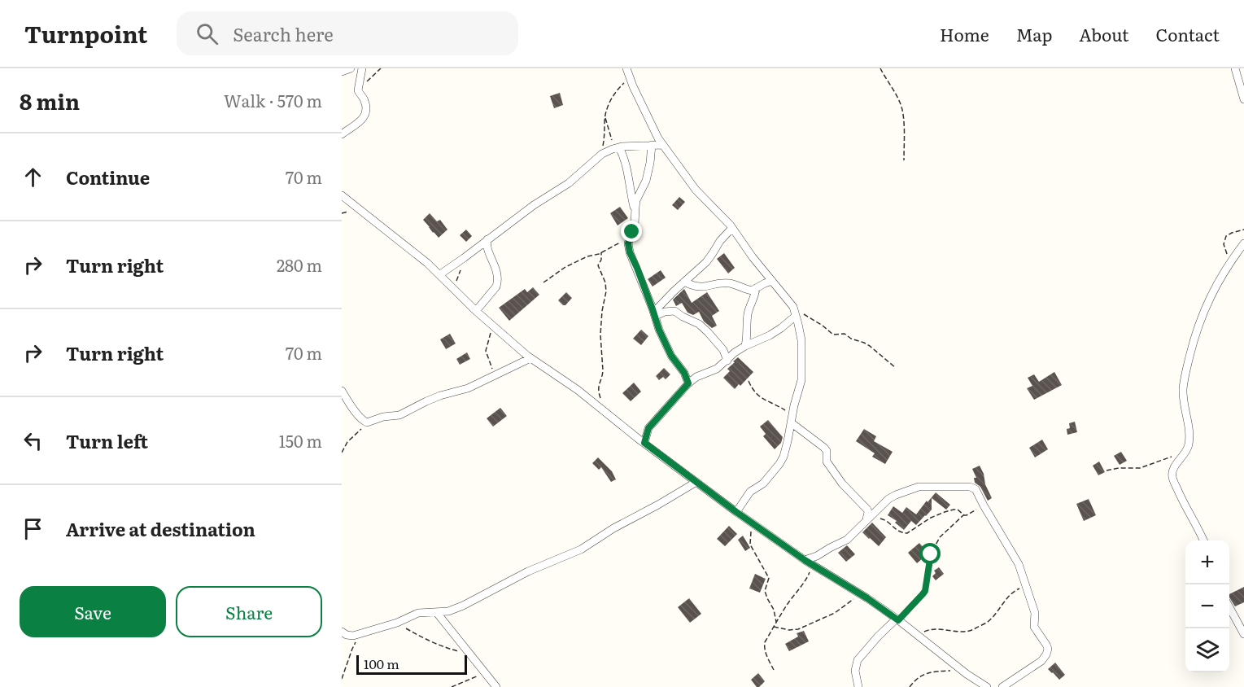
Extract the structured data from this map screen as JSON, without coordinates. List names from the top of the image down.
{
  "scale_bar": "100 m",
  "page": {
    "header": "Turnpoint",
    "search": "Search here",
    "nav": [
      "Home",
      "Map",
      "About",
      "Contact"
    ],
    "heading": ["8 min", "Walk · 570 m"],
    "list": [
      ["Continue", "70 m"],
      ["Turn right", "280 m"],
      ["Turn right", "70 m"],
      ["Turn left", "150 m"],
      "Arrive at destination"
    ],
    "map_buttons": ["+", "−"],
    "buttons": ["Save", "Share"],
    "scale": "100 m"
  }
}
